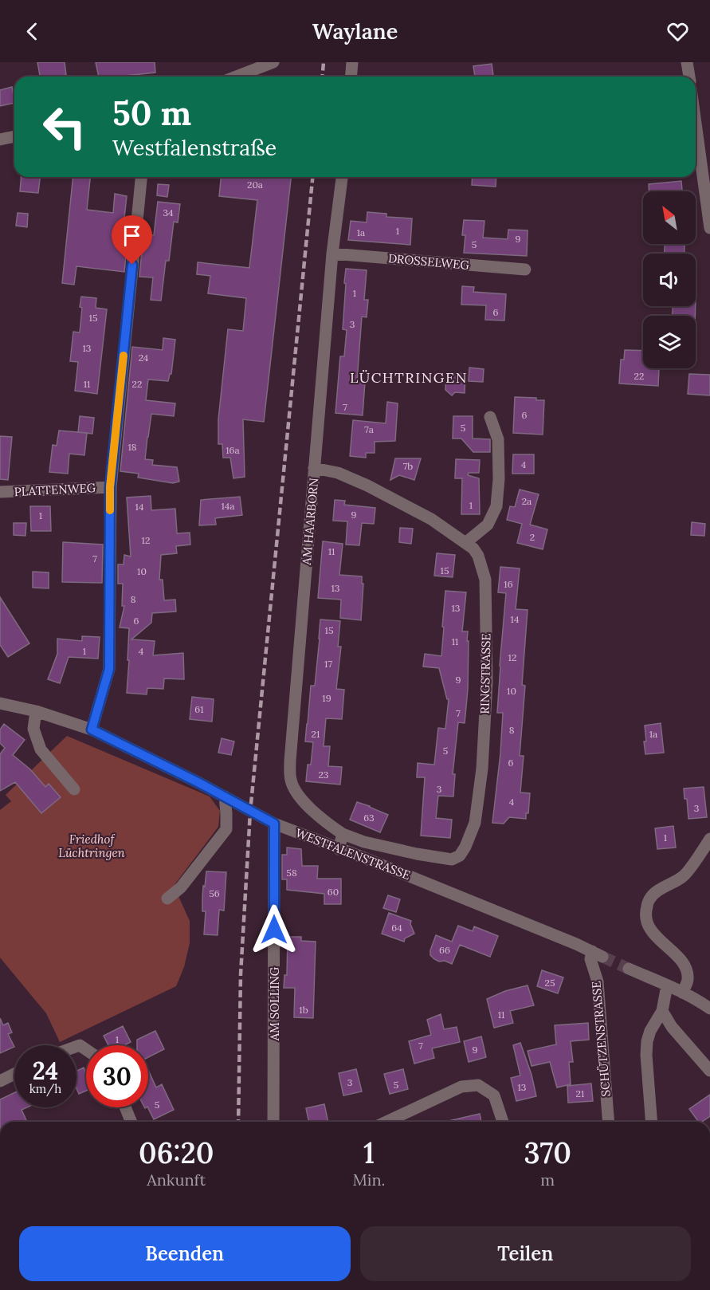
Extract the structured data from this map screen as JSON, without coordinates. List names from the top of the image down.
{
  "streets": {
    "street": [
      "DROSSELWEG",
      "PLATTENWEG",
      "AM HAARBORN",
      "RINGSTRASSE",
      "WESTFALENSTRASSE",
      "AM SOLLING",
      "SCHÜTZENSTRASSE"
    ]
  },
  "crossings": [
    ["DROSSELWEG", "AM HAARBORN"],
    ["AM HAARBORN", "RINGSTRASSE"],
    ["WESTFALENSTRASSE", "AM SOLLING"],
    ["WESTFALENSTRASSE", "SCHÜTZENSTRASSE"]
  ],
  "districts": ["LÜCHTRINGEN"],
  "parks": ["Friedhof Lüchtringen"],
  "house_numbers": [
    "20a",
    "34",
    "1",
    "1a",
    "9",
    "5",
    "1",
    "6",
    "15",
    "3",
    "13",
    "24",
    "22",
    "11",
    "22",
    "7",
    "6",
    "5",
    "7a",
    "18",
    "16a",
    "4",
    "7b",
    "2a",
    "1",
    "14a",
    "14",
    "9",
    "1",
    "2",
    "12",
    "11",
    "7",
    "15",
    "10",
    "16",
    "13",
    "8",
    "13",
    "14",
    "6",
    "15",
    "11",
    "1",
    "4",
    "12",
    "17",
    "9",
    "10",
    "19",
    "61",
    "7",
    "8",
    "21",
    "1a",
    "5",
    "6",
    "23",
    "3",
    "4",
    "3",
    "63",
    "1",
    "58",
    "60",
    "56",
    "64",
    "66",
    "25",
    "1b",
    "11",
    "1",
    "7",
    "9",
    "3",
    "5",
    "13",
    "21",
    "5"
  ],
  "north": "top left",
  "page": {
    "header": "Waylane",
    "turn": ["50 m", "Westfalenstraße"],
    "speed": "24 km/h",
    "limit": "30",
    "eta": [
      "06:20",
      "Ankunft",
      "1",
      "Min.",
      "370",
      "m"
    ],
    "buttons": ["Beenden", "Teilen"]
  }
}
